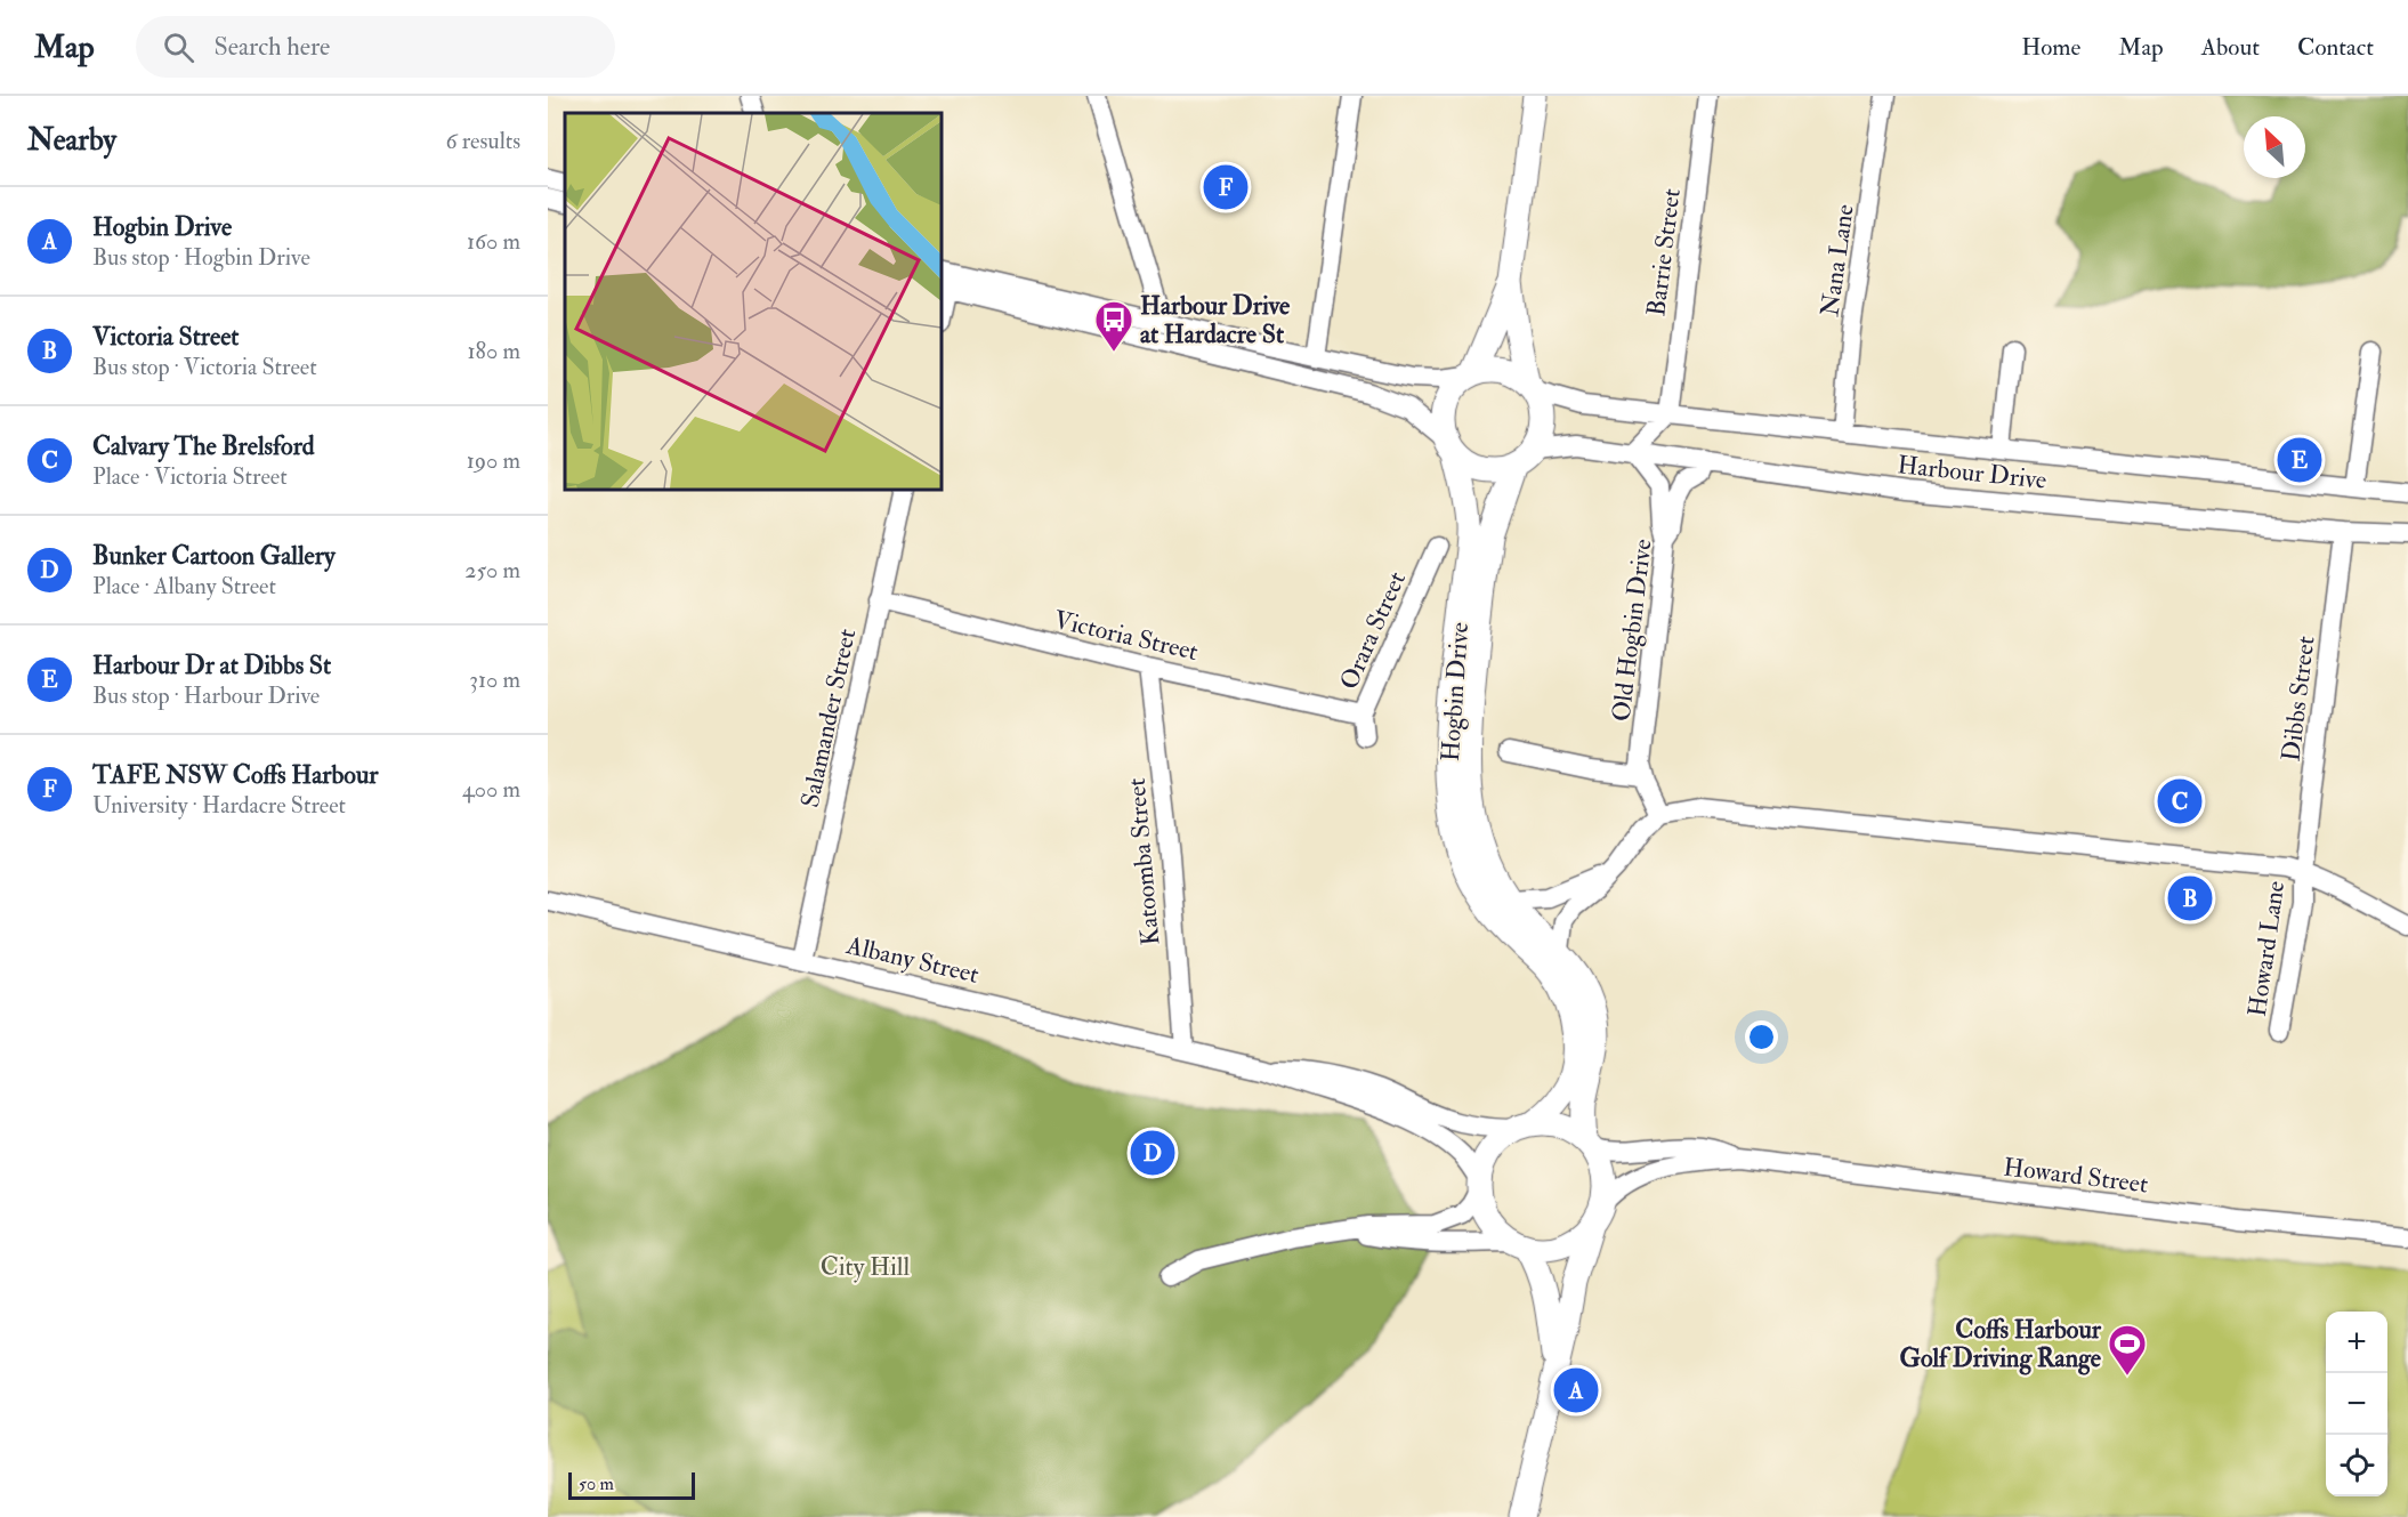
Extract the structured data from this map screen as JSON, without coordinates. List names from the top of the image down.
{
  "streets": {
    "main road": ["Hogbin Drive"],
    "street": [
      "Barrie Street",
      "Nana Lane",
      "Harbour Drive",
      "Orara Street",
      "Old Hogbin Drive",
      "Victoria Street",
      "Dibbs Street",
      "Salamander Street",
      "Katoomba Street",
      "Howard Lane",
      "Albany Street",
      "Howard Street"
    ]
  },
  "crossings": [
    ["Barrie Street", "Harbour Drive"],
    ["Nana Lane", "Harbour Drive"],
    ["Harbour Drive", "Old Hogbin Drive"],
    ["Harbour Drive", "Hogbin Drive"],
    ["Harbour Drive", "Dibbs Street"],
    ["Orara Street", "Victoria Street"],
    ["Victoria Street", "Salamander Street"],
    ["Victoria Street", "Katoomba Street"],
    ["Hogbin Drive", "Albany Street"],
    ["Hogbin Drive", "Howard Street"],
    ["Dibbs Street", "Howard Lane"],
    ["Salamander Street", "Albany Street"],
    ["Katoomba Street", "Albany Street"],
    ["Albany Street", "Howard Street"]
  ],
  "parks": ["City Hill"],
  "places": {
    "bus stop": ["Harbour Drive at Hardacre St"],
    "sports": ["Coffs Harbour Golf Driving Range"]
  },
  "scale_bar": "50 m",
  "north": "top left",
  "page": {
    "header": "Map",
    "search": "Search here",
    "nav": [
      "Home",
      "Map",
      "About",
      "Contact"
    ],
    "heading": ["Nearby", "6 results"],
    "pins": [
      "F",
      "E",
      "C",
      "B",
      "D",
      "A"
    ],
    "list": [
      {
        "mark": "A",
        "name": "Hogbin Drive",
        "note": "Bus stop · Hogbin Drive",
        "value": "160 m"
      },
      {
        "mark": "B",
        "name": "Victoria Street",
        "note": "Bus stop · Victoria Street",
        "value": "180 m"
      },
      {
        "mark": "C",
        "name": "Calvary The Brelsford",
        "note": "Place · Victoria Street",
        "value": "190 m"
      },
      {
        "mark": "D",
        "name": "Bunker Cartoon Gallery",
        "note": "Place · Albany Street",
        "value": "250 m"
      },
      {
        "mark": "E",
        "name": "Harbour Dr at Dibbs St",
        "note": "Bus stop · Harbour Drive",
        "value": "310 m"
      },
      {
        "mark": "F",
        "name": "TAFE NSW Coffs Harbour",
        "note": "University · Hardacre Street",
        "value": "400 m"
      }
    ],
    "map_buttons": ["+", "−"],
    "scale": "50 m"
  }
}
